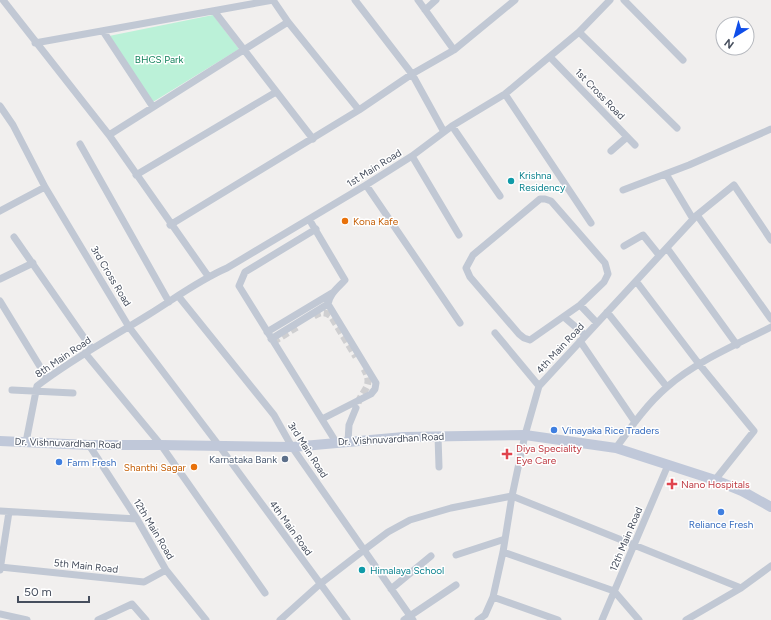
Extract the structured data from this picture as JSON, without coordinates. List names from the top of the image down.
{
  "streets": {
    "main road": ["Dr. Vishnuvardhan Road"],
    "street": [
      "1st Cross Road",
      "1st Main Road",
      "3rd Cross Road",
      "4th Main Road",
      "8th Main Road",
      "3rd Main Road",
      "12th Main Road",
      "5th Main Road"
    ]
  },
  "crossings": [
    ["1st Cross Road", "1st Main Road"],
    ["1st Main Road", "3rd Cross Road"],
    ["1st Main Road", "8th Main Road"],
    ["1st Main Road", "3rd Main Road"],
    ["3rd Cross Road", "4th Main Road"],
    ["3rd Cross Road", "8th Main Road"],
    ["3rd Cross Road", "Dr. Vishnuvardhan Road"],
    ["4th Main Road", "Dr. Vishnuvardhan Road"],
    ["8th Main Road", "Dr. Vishnuvardhan Road"],
    ["Dr. Vishnuvardhan Road", "3rd Main Road"],
    ["Dr. Vishnuvardhan Road", "12th Main Road"],
    ["12th Main Road", "5th Main Road"]
  ],
  "parks": ["BHCS Park"],
  "places": {
    "other": [
      "Krishna Residency",
      "Kona Kafe",
      "Vinayaka Rice Traders",
      "Karnataka Bank",
      "Farm Fresh",
      "Shanthi Sagar",
      "Reliance Fresh",
      "Himalaya School"
    ],
    "health": ["Diya Speciality Eye Care", "Nano Hospitals"]
  },
  "scale_bar": "50 m",
  "north": "bottom left"
}
